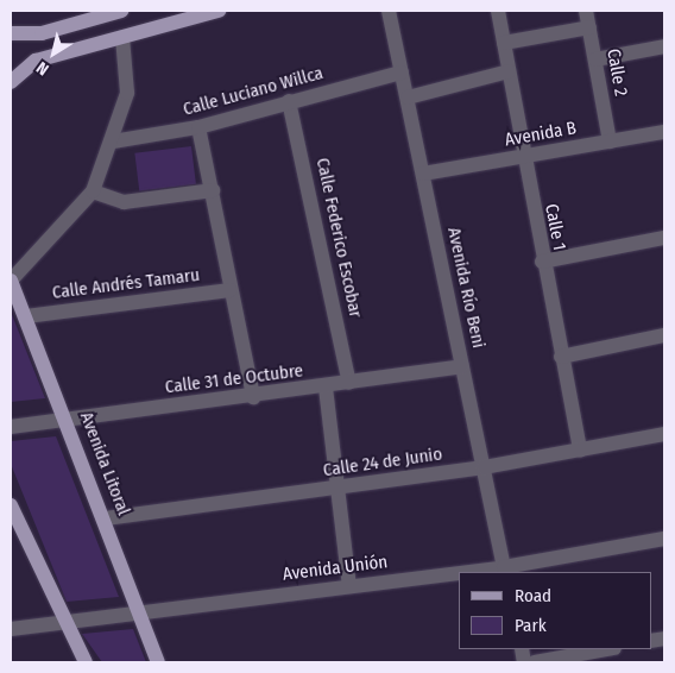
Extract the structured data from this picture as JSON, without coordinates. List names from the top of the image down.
{
  "streets": {
    "main road": ["Avenida Litoral"],
    "street": [
      "Calle 2",
      "Calle Luciano Willca",
      "Avenida B",
      "Calle 1",
      "Calle Federico Escobar",
      "Calle Andrés Tamaru",
      "Avenida Río Beni",
      "Calle 31 de Octubre",
      "Calle 24 de Junio",
      "Avenida Unión"
    ]
  },
  "crossings": [
    ["Calle 2", "Avenida B"],
    ["Calle Luciano Willca", "Calle Federico Escobar"],
    ["Calle Luciano Willca", "Avenida Río Beni"],
    ["Avenida B", "Calle 1"],
    ["Avenida B", "Avenida Río Beni"],
    ["Calle 1", "Calle 24 de Junio"],
    ["Calle Federico Escobar", "Calle 31 de Octubre"],
    ["Calle Andrés Tamaru", "Avenida Litoral"],
    ["Avenida Río Beni", "Calle 31 de Octubre"],
    ["Avenida Río Beni", "Calle 24 de Junio"],
    ["Avenida Río Beni", "Avenida Unión"],
    ["Calle 31 de Octubre", "Avenida Litoral"],
    ["Calle 24 de Junio", "Avenida Litoral"],
    ["Avenida Litoral", "Avenida Unión"]
  ],
  "legend": ["Road", "Park"],
  "north": "bottom left"
}
